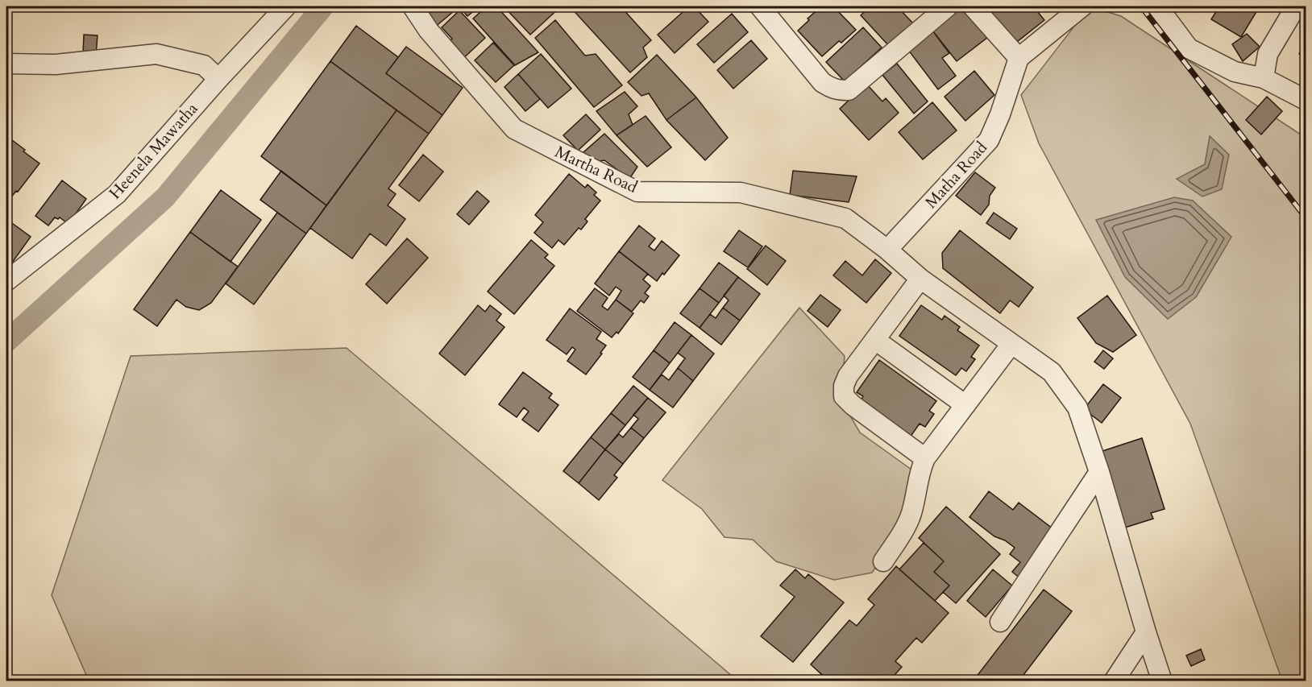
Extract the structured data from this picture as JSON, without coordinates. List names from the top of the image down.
{
  "streets": {
    "street": ["Heenela Mawatha", "Martha Road", "Matha Road"]
  },
  "crossings": [
    ["Martha Road", "Matha Road"]
  ]
}
